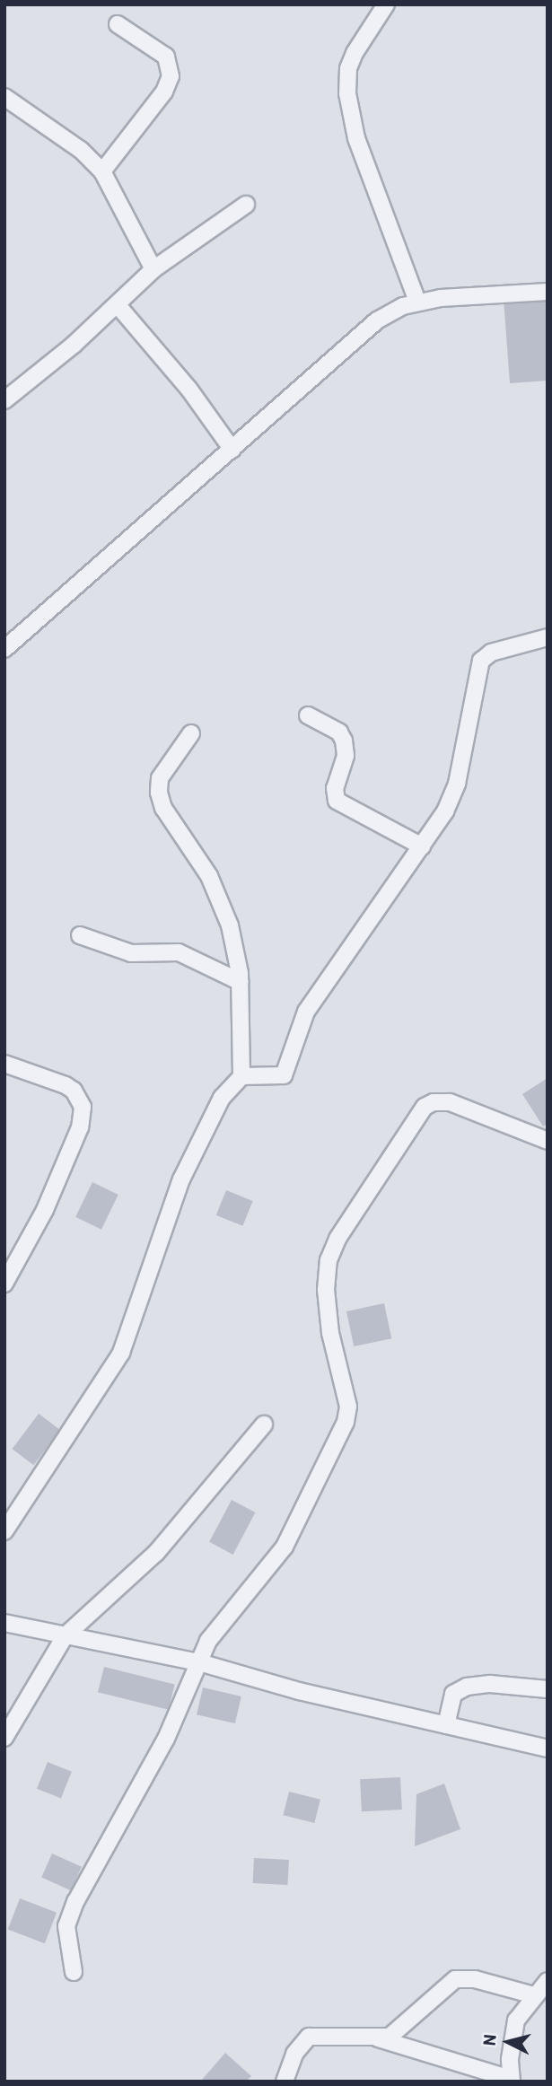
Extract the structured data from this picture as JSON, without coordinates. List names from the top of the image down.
{
  "north": "left"
}
